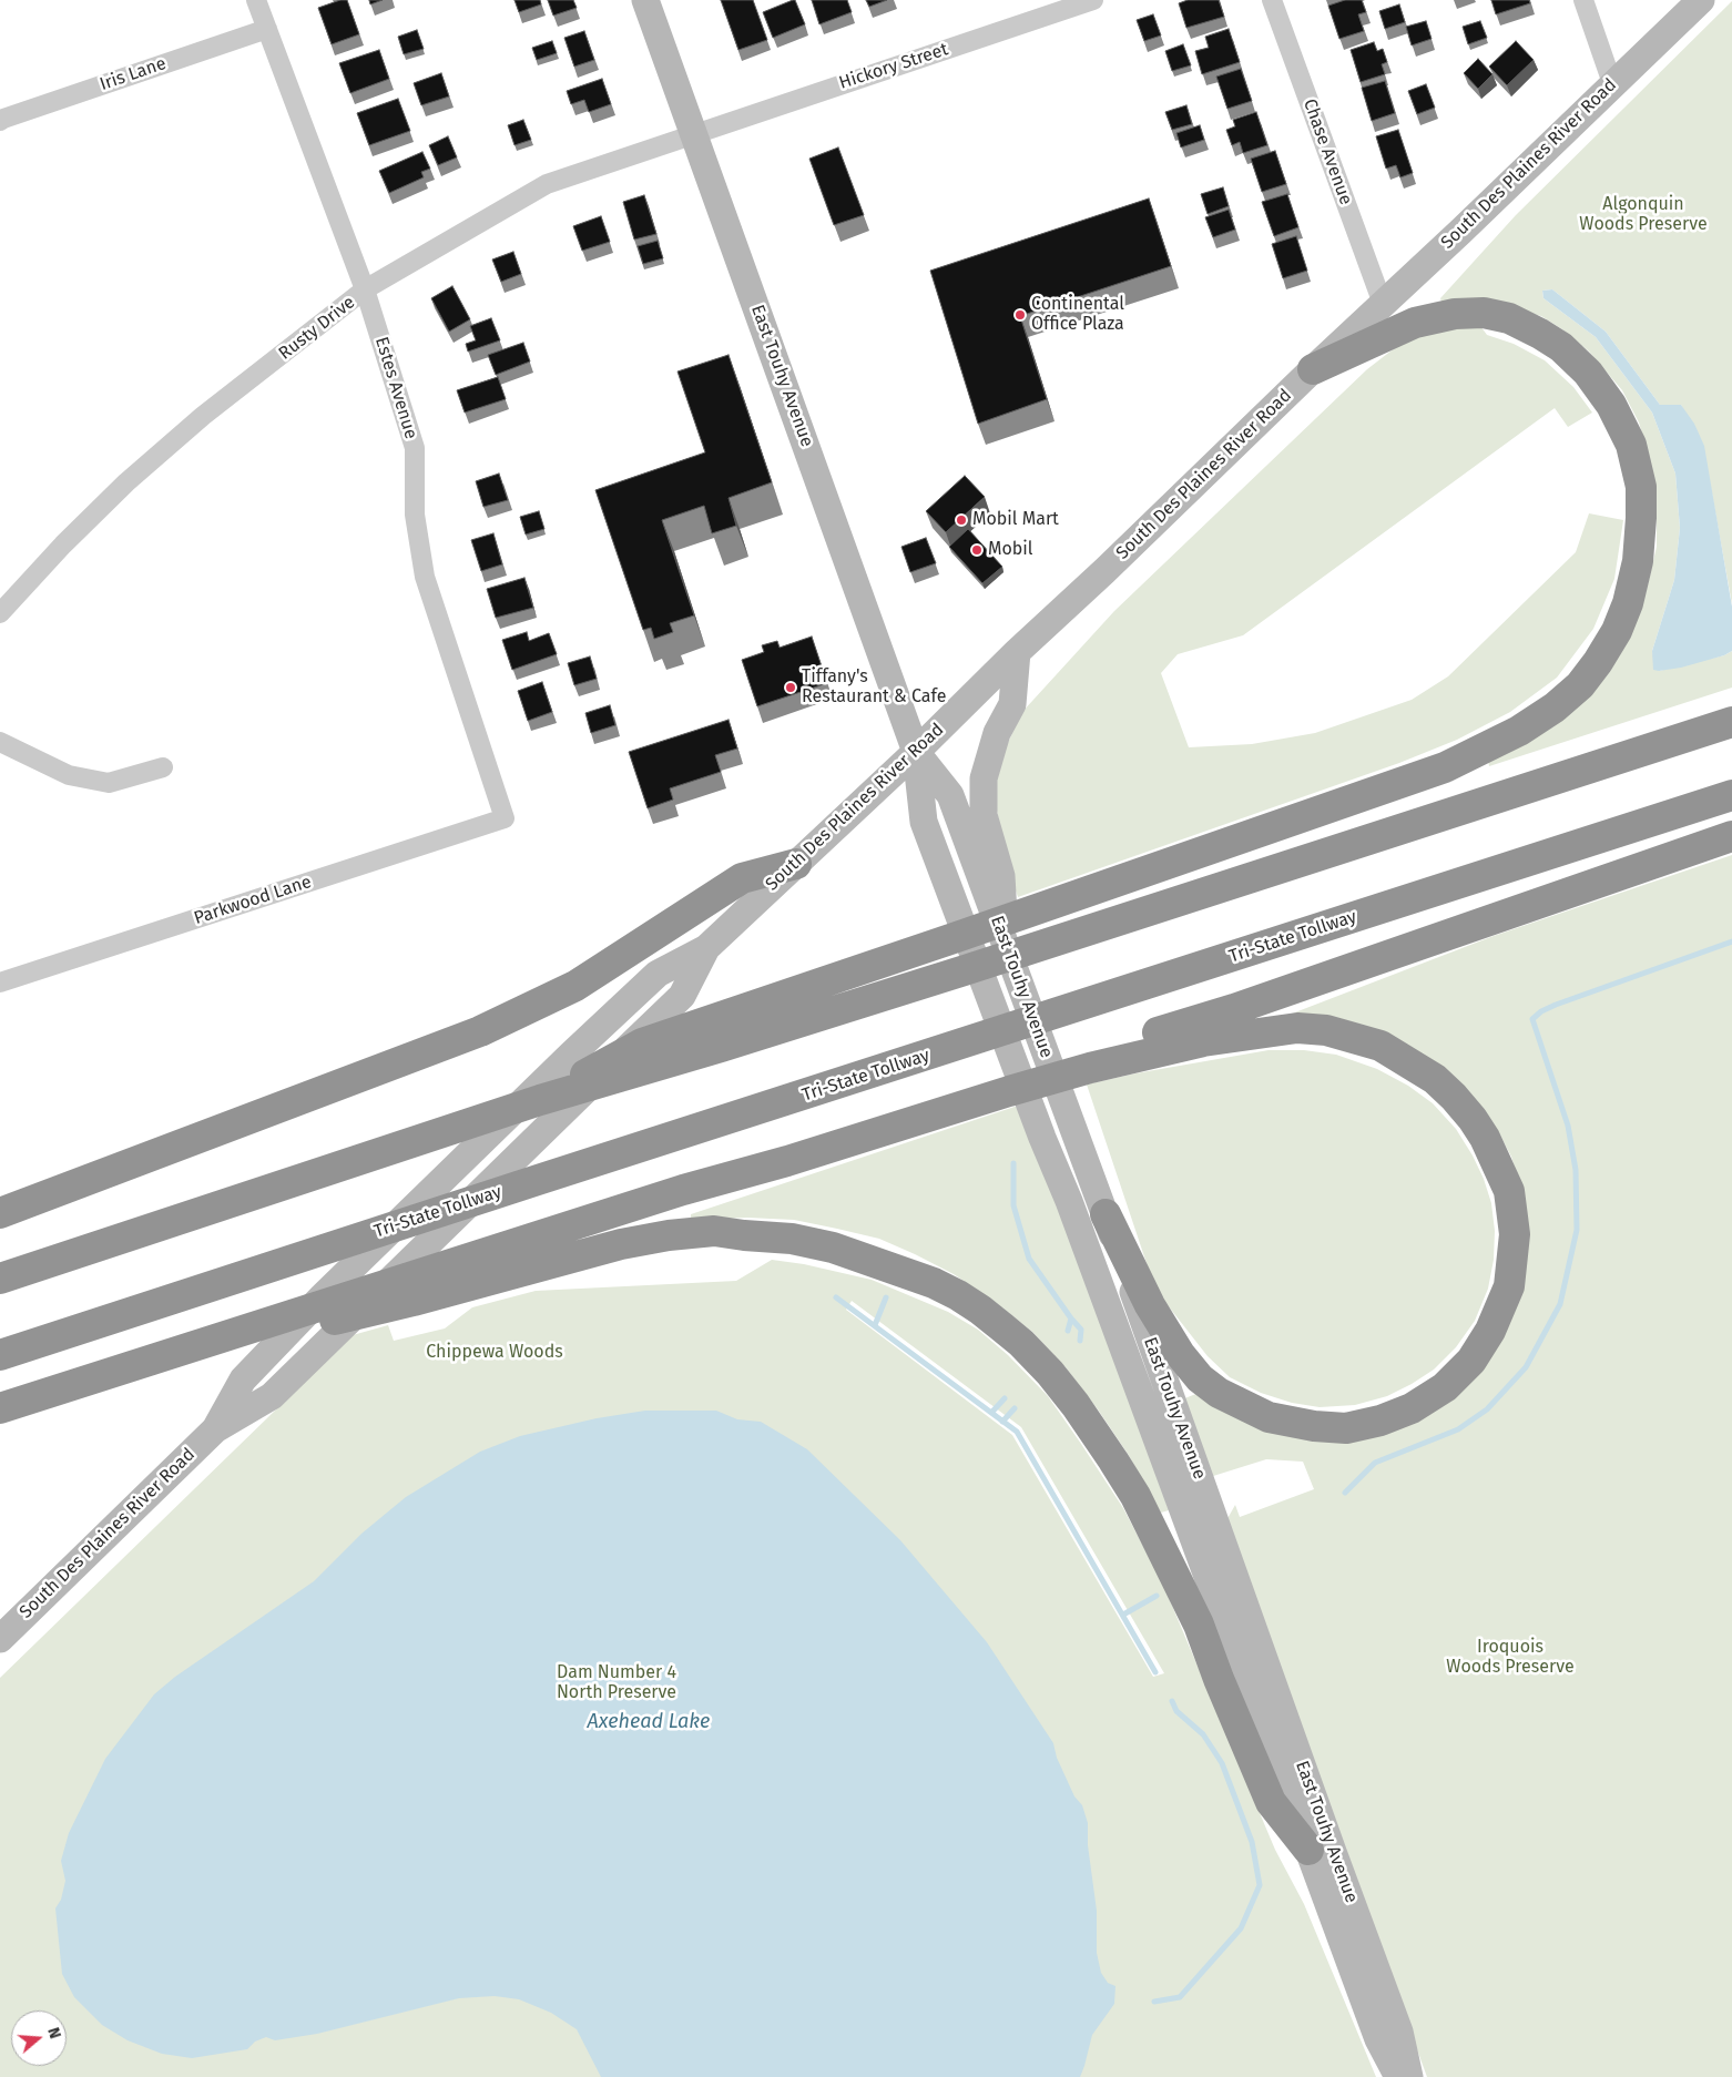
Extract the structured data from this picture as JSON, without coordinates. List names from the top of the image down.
{
  "streets": {
    "highway": ["Tri-State Tollway"],
    "main road": ["South Des Plaines River Road", "East Touhy Avenue"],
    "street": [
      "Hickory Street",
      "Iris Lane",
      "Chase Avenue",
      "Rusty Drive",
      "Estes Avenue",
      "Parkwood Lane"
    ]
  },
  "crossings": [
    ["Hickory Street", "Rusty Drive"],
    ["Hickory Street", "East Touhy Avenue"],
    ["Iris Lane", "Estes Avenue"],
    ["Chase Avenue", "South Des Plaines River Road"],
    ["South Des Plaines River Road", "East Touhy Avenue"],
    ["Rusty Drive", "East Touhy Avenue"],
    ["Rusty Drive", "Estes Avenue"],
    ["Estes Avenue", "Parkwood Lane"]
  ],
  "water": ["Axehead Lake"],
  "parks": [
    "Algonquin Woods Preserve",
    "Chippewa Woods",
    "Iroquois Woods Preserve",
    "Dam Number 4 North Preserve"
  ],
  "places": [
    "Continental Office Plaza",
    "Mobil Mart",
    "Mobil",
    "Tiffany's Restaurant & Cafe"
  ],
  "north": "right"
}
